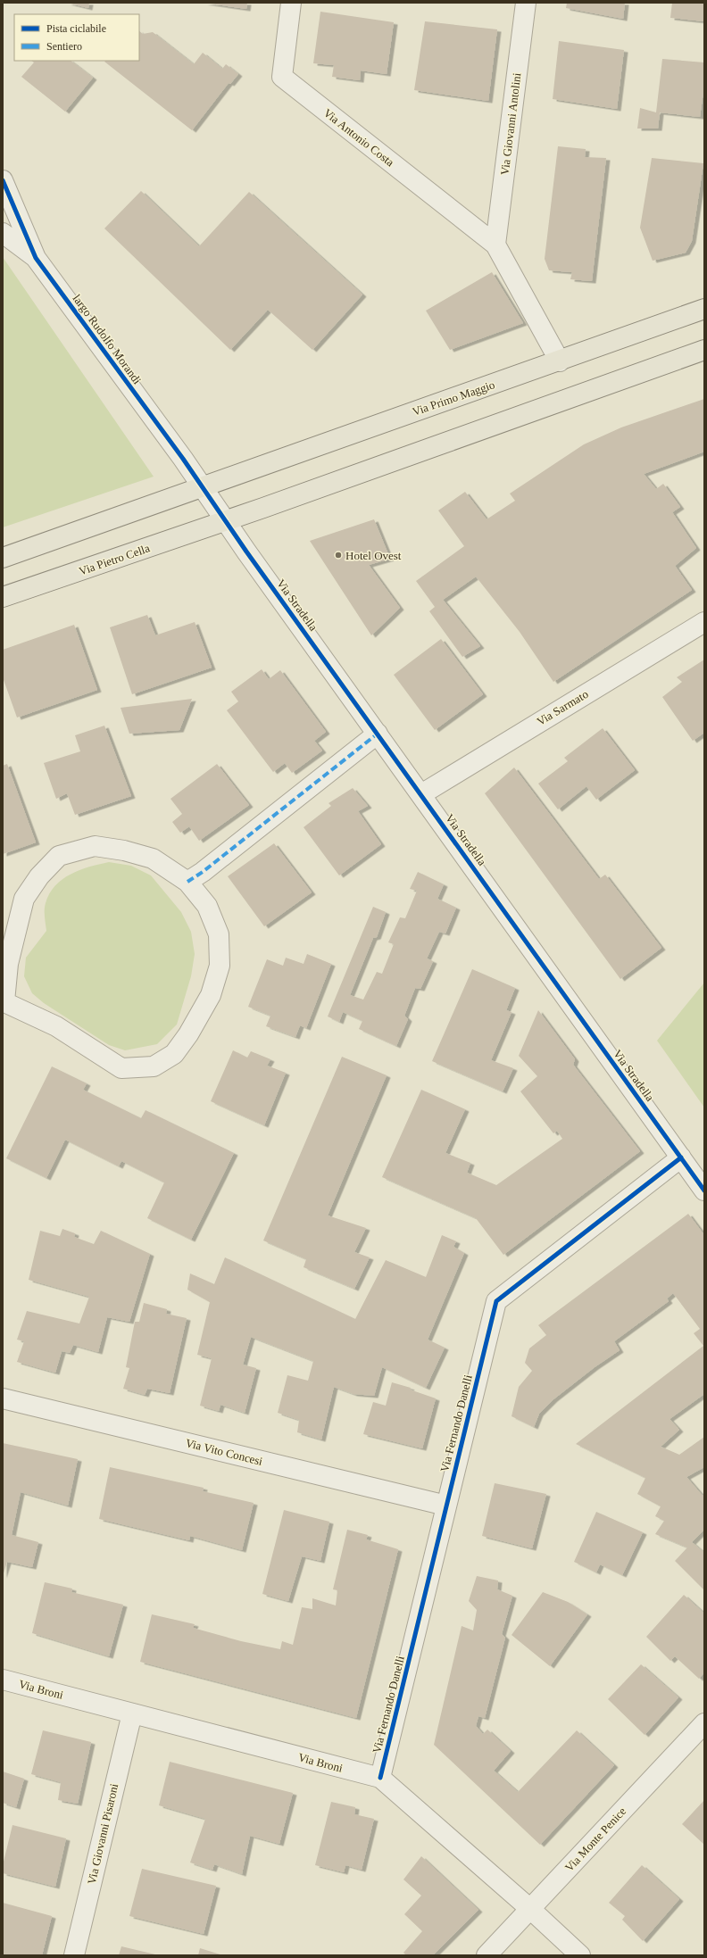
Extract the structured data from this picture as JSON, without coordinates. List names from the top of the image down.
{
  "streets": {
    "main road": ["Via Primo Maggio", "Via Pietro Cella"],
    "street": [
      "Via Giovanni Antolini",
      "Via Antonio Costa",
      "largo Rudolfo Morandi",
      "Via Stradella",
      "Via Sarmato",
      "Via Fernando Danelli",
      "Via Vito Concesi",
      "Via Broni",
      "Via Giovanni Pisaroni",
      "Via Monte Penice"
    ]
  },
  "crossings": [
    ["Via Giovanni Antolini", "Via Antonio Costa"],
    ["largo Rudolfo Morandi", "Via Primo Maggio"],
    ["largo Rudolfo Morandi", "Via Stradella"],
    ["Via Primo Maggio", "Via Stradella"],
    ["Via Pietro Cella", "Via Stradella"],
    ["Via Stradella", "Via Sarmato"],
    ["Via Stradella", "Via Fernando Danelli"],
    ["Via Fernando Danelli", "Via Vito Concesi"],
    ["Via Fernando Danelli", "Via Broni"],
    ["Via Broni", "Via Giovanni Pisaroni"],
    ["Via Broni", "Via Monte Penice"]
  ],
  "places": ["Hotel Ovest"],
  "legend": ["Pista ciclabile", "Sentiero"]
}
